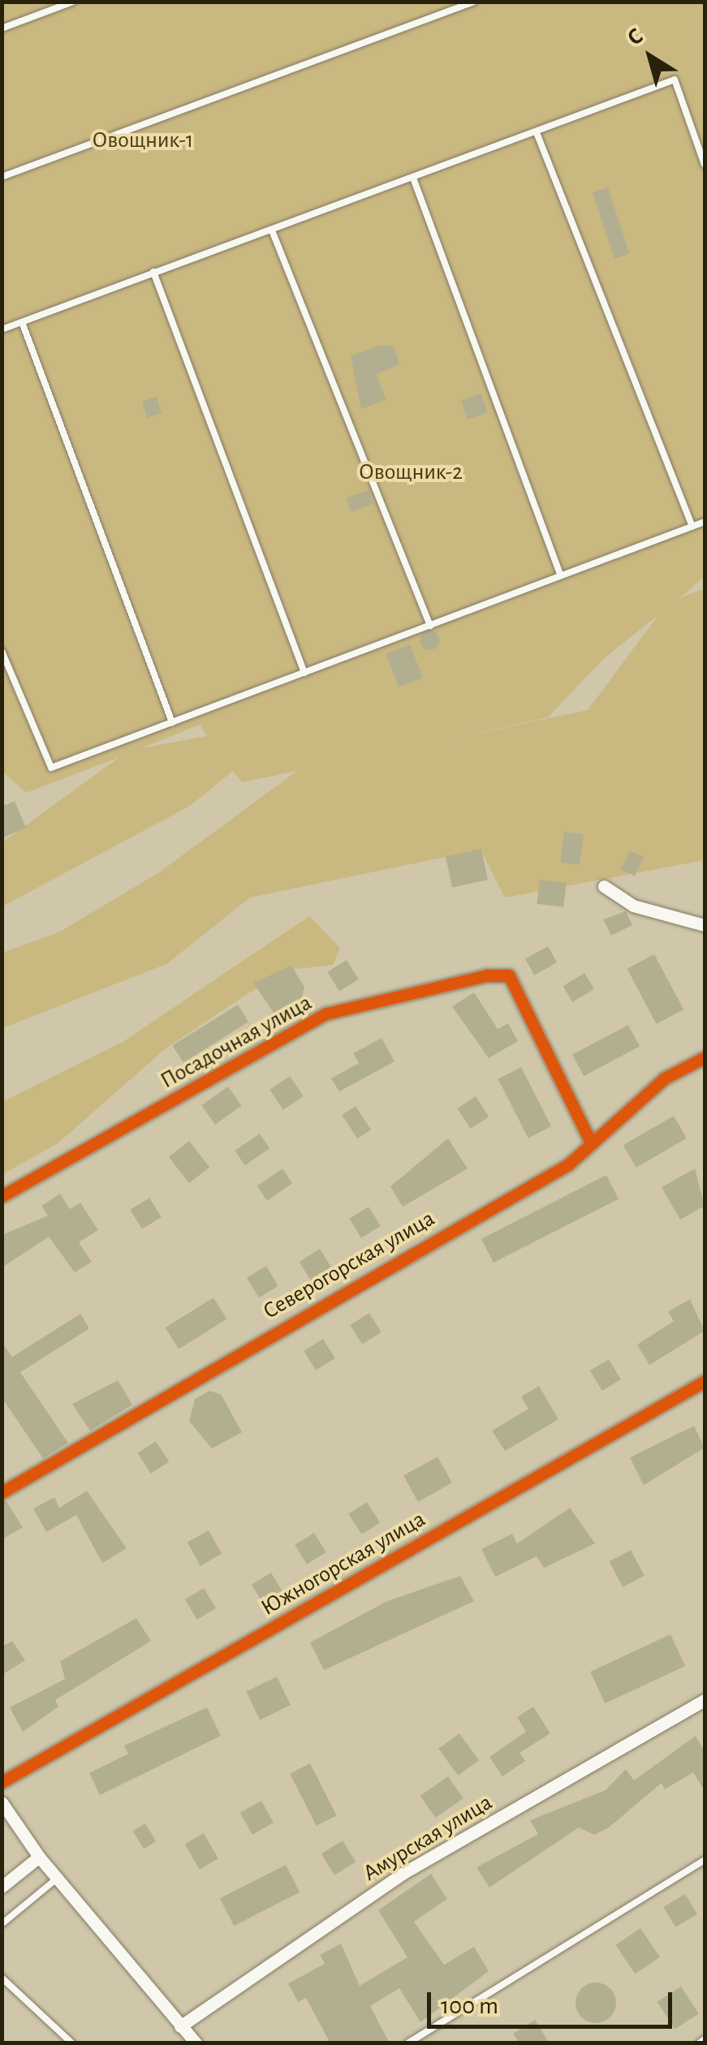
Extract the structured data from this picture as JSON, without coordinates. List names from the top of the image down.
{
  "streets": {
    "street": [
      "Посадочная улица",
      "Северогорская улица",
      "Южногорская улица",
      "Амурская улица"
    ]
  },
  "crossings": [
    ["Посадочная улица", "Северогорская улица"]
  ],
  "parks": ["Овощник-1", "Овощник-2"],
  "scale_bar": "100 m",
  "north": "top left"
}
